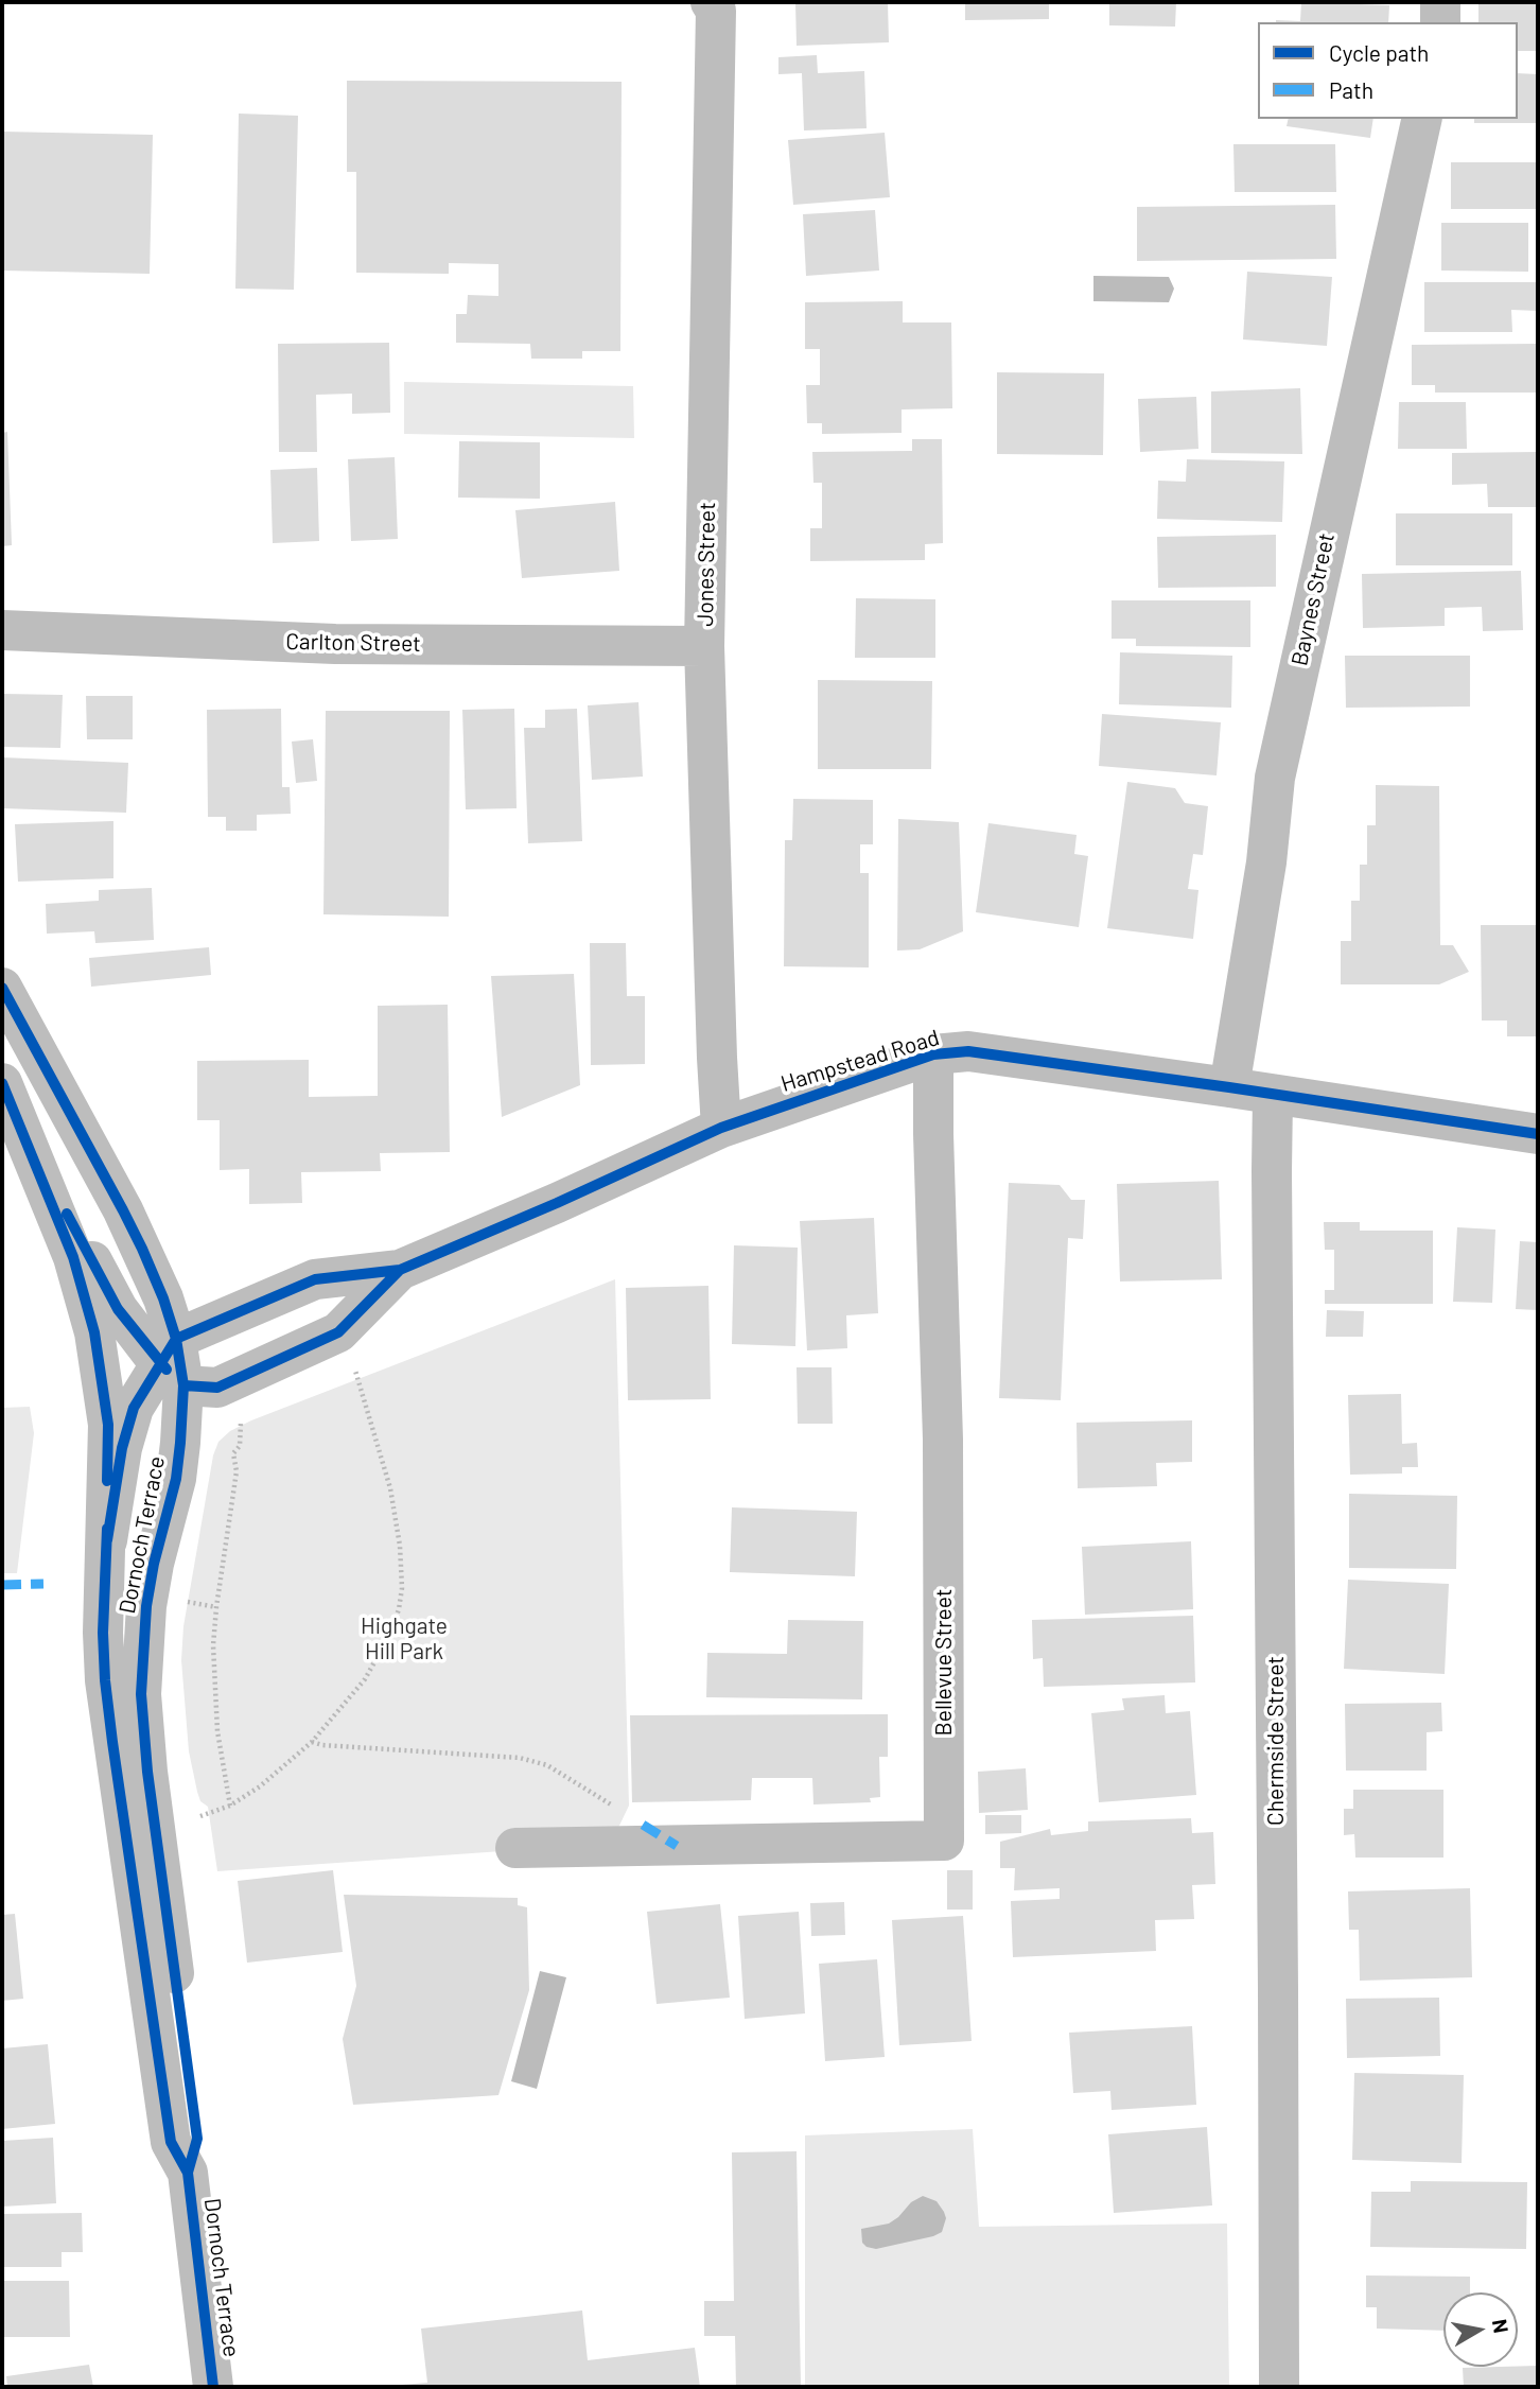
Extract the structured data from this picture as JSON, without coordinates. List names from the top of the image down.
{
  "streets": {
    "street": [
      "Jones Street",
      "Baynes Street",
      "Carlton Street",
      "Hampstead Road",
      "Dornoch Terrace",
      "Bellevue Street",
      "Chermside Street"
    ]
  },
  "crossings": [
    ["Jones Street", "Carlton Street"],
    ["Jones Street", "Hampstead Road"],
    ["Baynes Street", "Hampstead Road"],
    ["Hampstead Road", "Dornoch Terrace"],
    ["Hampstead Road", "Bellevue Street"],
    ["Hampstead Road", "Chermside Street"]
  ],
  "parks": ["Highgate Hill Park"],
  "legend": ["Cycle path", "Path"],
  "north": "right"
}
